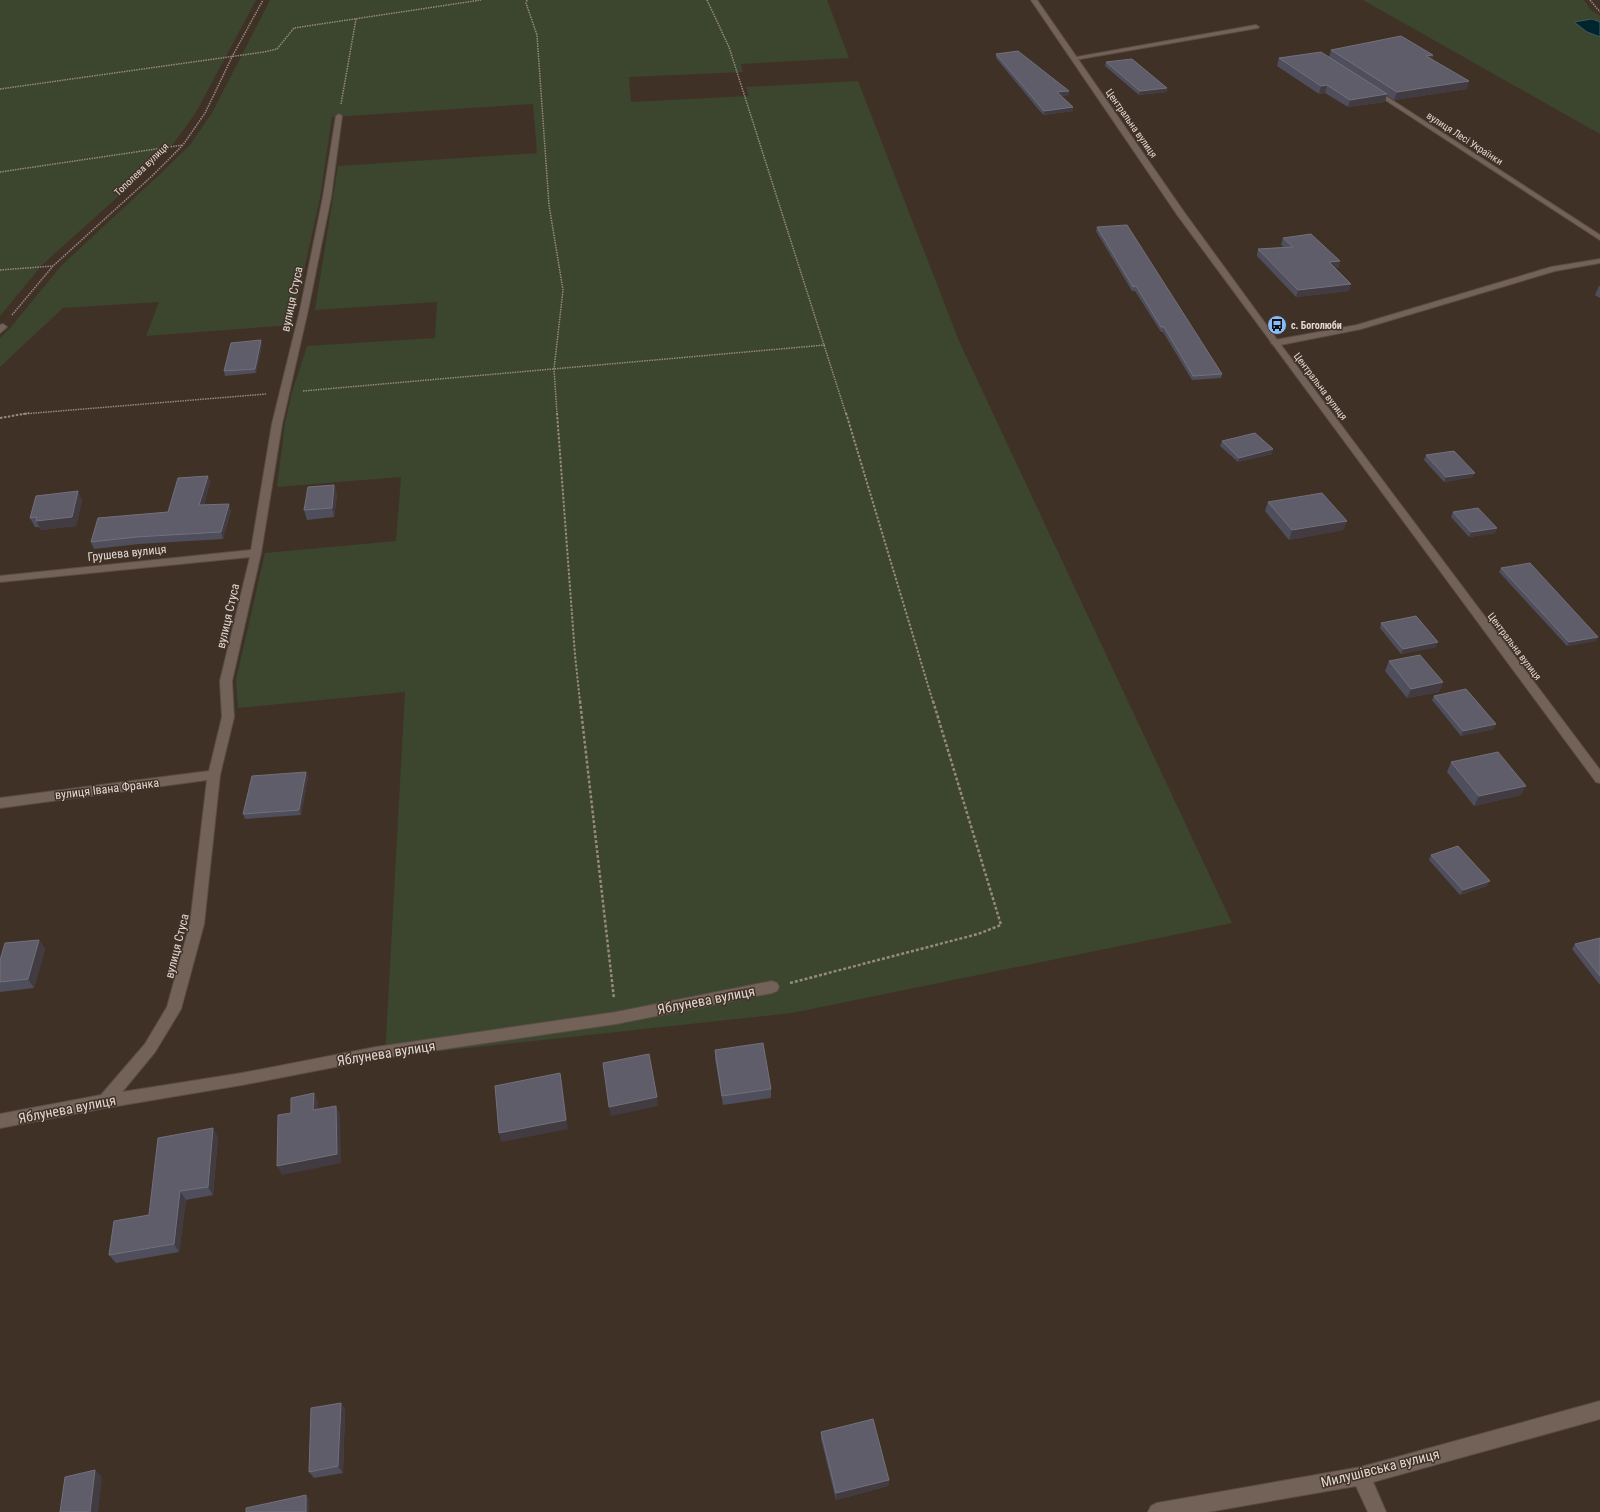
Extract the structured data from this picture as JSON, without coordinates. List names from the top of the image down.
{
  "streets": {
    "street": [
      "Центральна вулиця",
      "вулиця Лесі Українки",
      "вулиця Стуса",
      "Грушева вулиця",
      "вулиця Івана Франка",
      "Яблунева вулиця",
      "Милушівська вулиця"
    ],
    "path": ["Тополева вулиця"]
  },
  "crossings": [
    ["вулиця Стуса", "Грушева вулиця"],
    ["вулиця Стуса", "вулиця Івана Франка"],
    ["вулиця Стуса", "Яблунева вулиця"]
  ],
  "places": {
    "bus stop": ["с. Боголюби"]
  }
}
